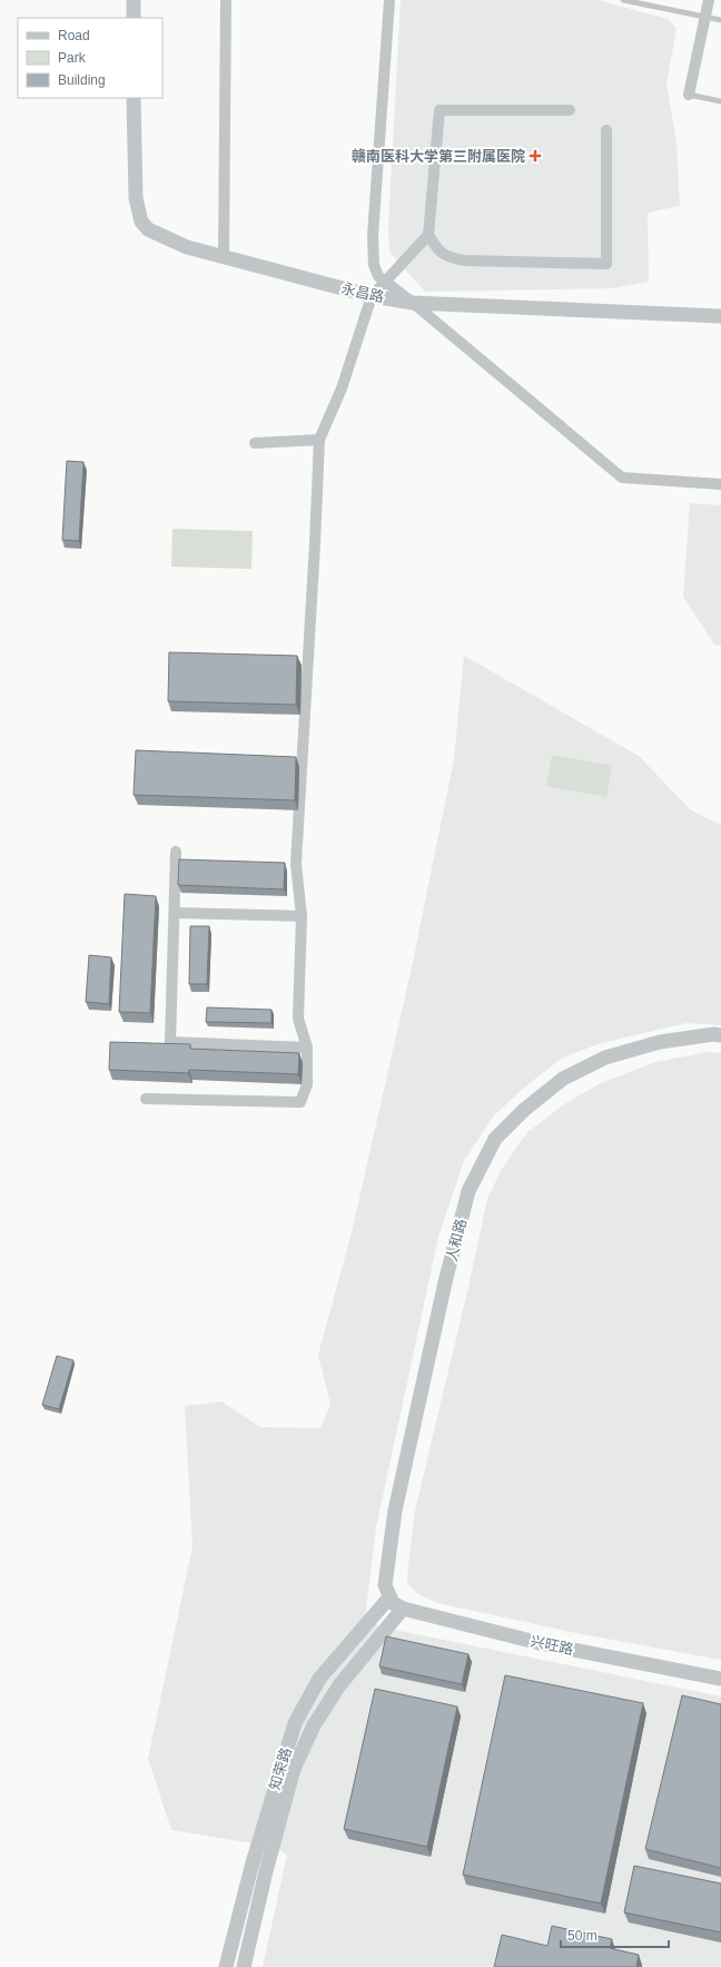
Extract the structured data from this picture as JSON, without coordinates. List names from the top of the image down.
{
  "streets": {
    "street": [
      "永昌路",
      "人和路",
      "兴旺路",
      "知荣路"
    ]
  },
  "crossings": [
    ["人和路", "兴旺路"],
    ["人和路", "知荣路"],
    ["兴旺路", "知荣路"]
  ],
  "places": {
    "health": ["赣南医科大学第三附属医院"]
  },
  "legend": ["Road", "Park", "Building"],
  "scale_bar": "50 m"
}
